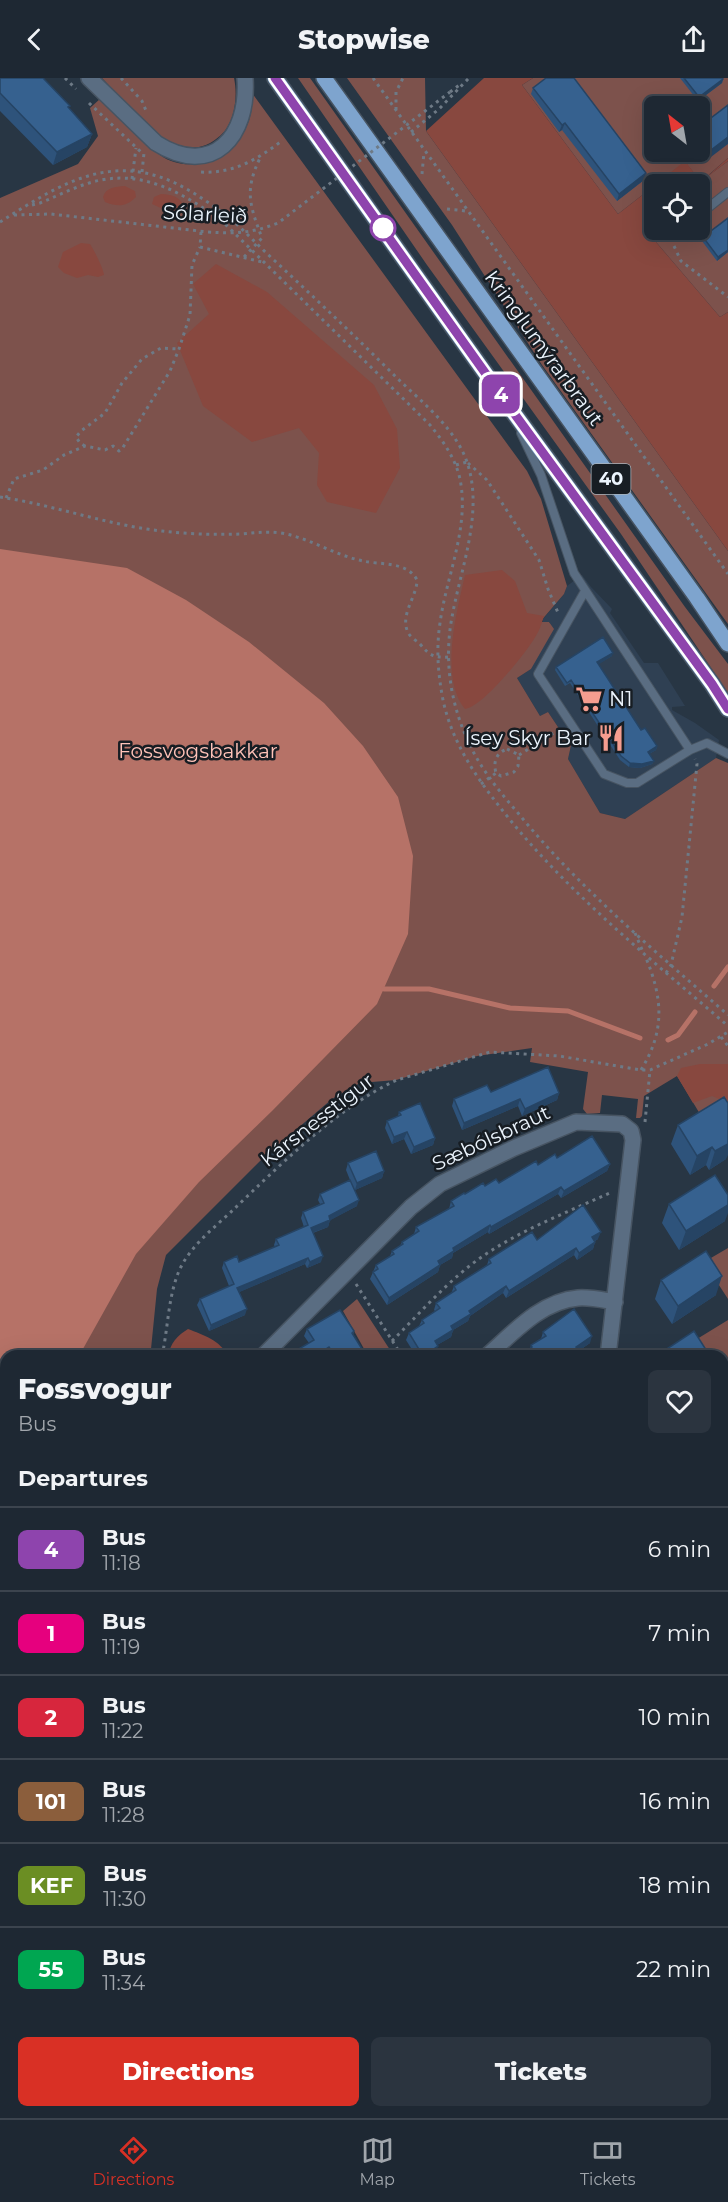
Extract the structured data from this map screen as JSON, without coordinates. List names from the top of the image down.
{
  "streets": {
    "main road": ["Kringlumýrarbraut", "40"],
    "street": ["Sæbólsbraut"],
    "path": ["Sólarleið", "Kársnesstígur"]
  },
  "parks": ["Fossvogsbakkar"],
  "places": {
    "supermarket": ["N1"],
    "restaurant": ["Ísey Skyr Bar"]
  },
  "lines": ["bus line 4"],
  "north": "top left",
  "page": {
    "header": "Stopwise",
    "on_map": "4",
    "heading": [
      ["Fossvogur", "Bus"],
      "Departures"
    ],
    "list": [
      {
        "mark": "4",
        "name": "Bus",
        "note": "11:18",
        "value": "6 min"
      },
      {
        "mark": "1",
        "name": "Bus",
        "note": "11:19",
        "value": "7 min"
      },
      {
        "mark": "2",
        "name": "Bus",
        "note": "11:22",
        "value": "10 min"
      },
      {
        "mark": "101",
        "name": "Bus",
        "note": "11:28",
        "value": "16 min"
      },
      {
        "mark": "KEF",
        "name": "Bus",
        "note": "11:30",
        "value": "18 min"
      },
      {
        "mark": "55",
        "name": "Bus",
        "note": "11:34",
        "value": "22 min"
      }
    ],
    "buttons": ["Directions", "Tickets"],
    "tabs": ["Directions", "Map", "Tickets"]
  }
}
